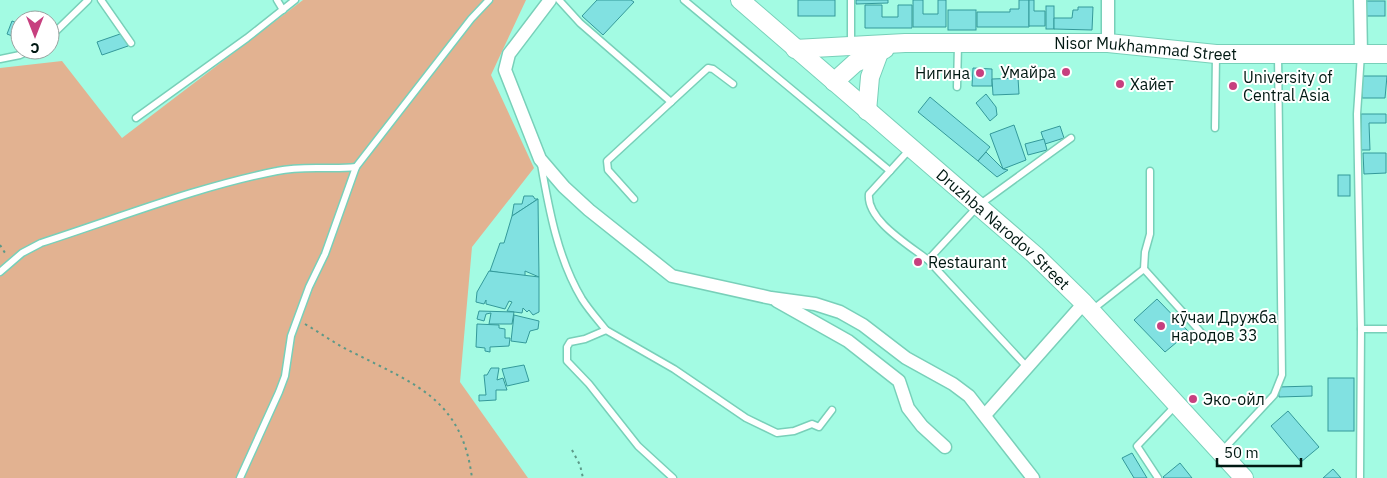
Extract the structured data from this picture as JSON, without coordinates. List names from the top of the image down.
{
  "streets": {
    "main road": ["Nisor Mukhammad Street", "Druzhba Narodov Street"]
  },
  "crossings": [
    ["Nisor Mukhammad Street", "Druzhba Narodov Street"]
  ],
  "places": [
    "Умайра",
    "Нигина",
    "Хайет",
    "University of Central Asia",
    "Restaurant",
    "кӯчаи Дружба народов 33",
    "Эко-ойл"
  ],
  "scale_bar": "50 m",
  "north": "bottom"
}
